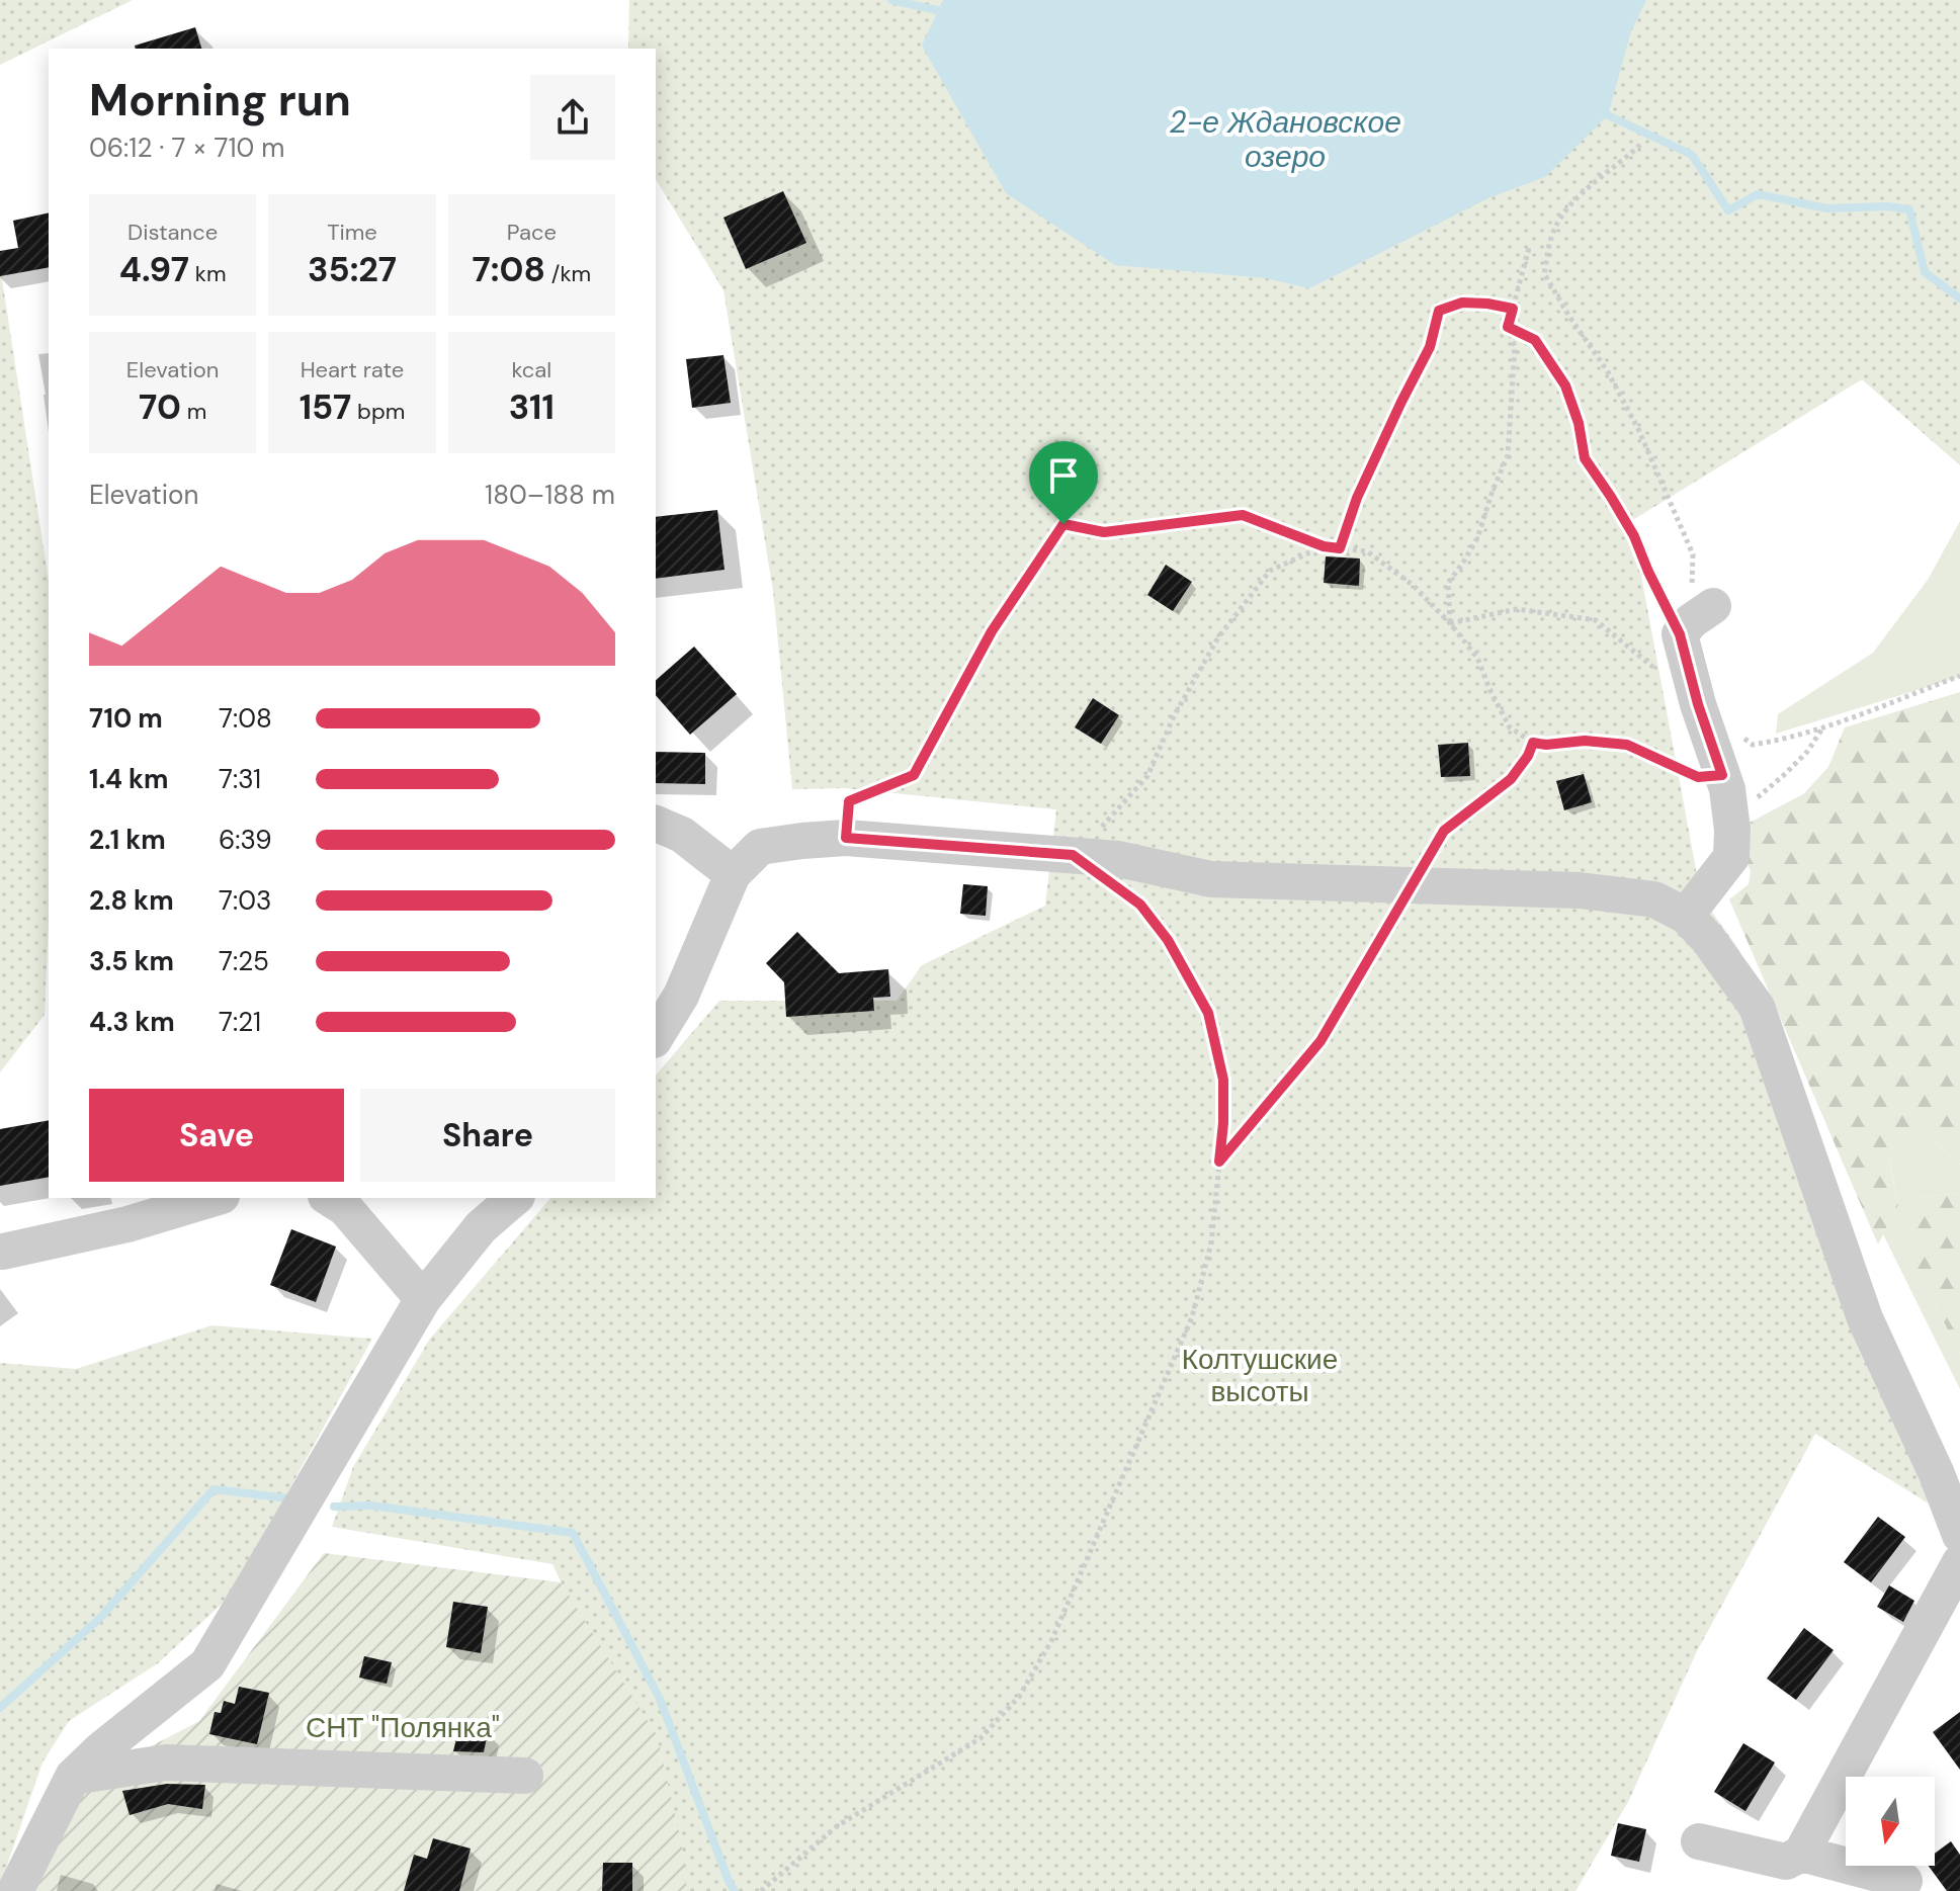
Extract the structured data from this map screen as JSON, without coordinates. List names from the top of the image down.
{
  "water": ["2-е Ждановское озеро"],
  "parks": ["Колтушские высоты", "СНТ \"Полянка\""],
  "north": "bottom",
  "page": {
    "heading": ["Morning run", "06:12 · 7 × 710 m"],
    "stats": [
      ["Distance", "4.97 km"],
      ["Time", "35:27"],
      ["Pace", "7:08 /km"],
      ["Elevation", "70 m"],
      ["Heart rate", "157 bpm"],
      ["kcal", "311"]
    ],
    "chart": ["Elevation", "180–188 m"],
    "list": [
      {
        "name": "710 m",
        "note": "7:08"
      },
      {
        "name": "1.4 km",
        "note": "7:31"
      },
      {
        "name": "2.1 km",
        "note": "6:39"
      },
      {
        "name": "2.8 km",
        "note": "7:03"
      },
      {
        "name": "3.5 km",
        "note": "7:25"
      },
      {
        "name": "4.3 km",
        "note": "7:21"
      }
    ],
    "buttons": ["Save", "Share"]
  }
}
